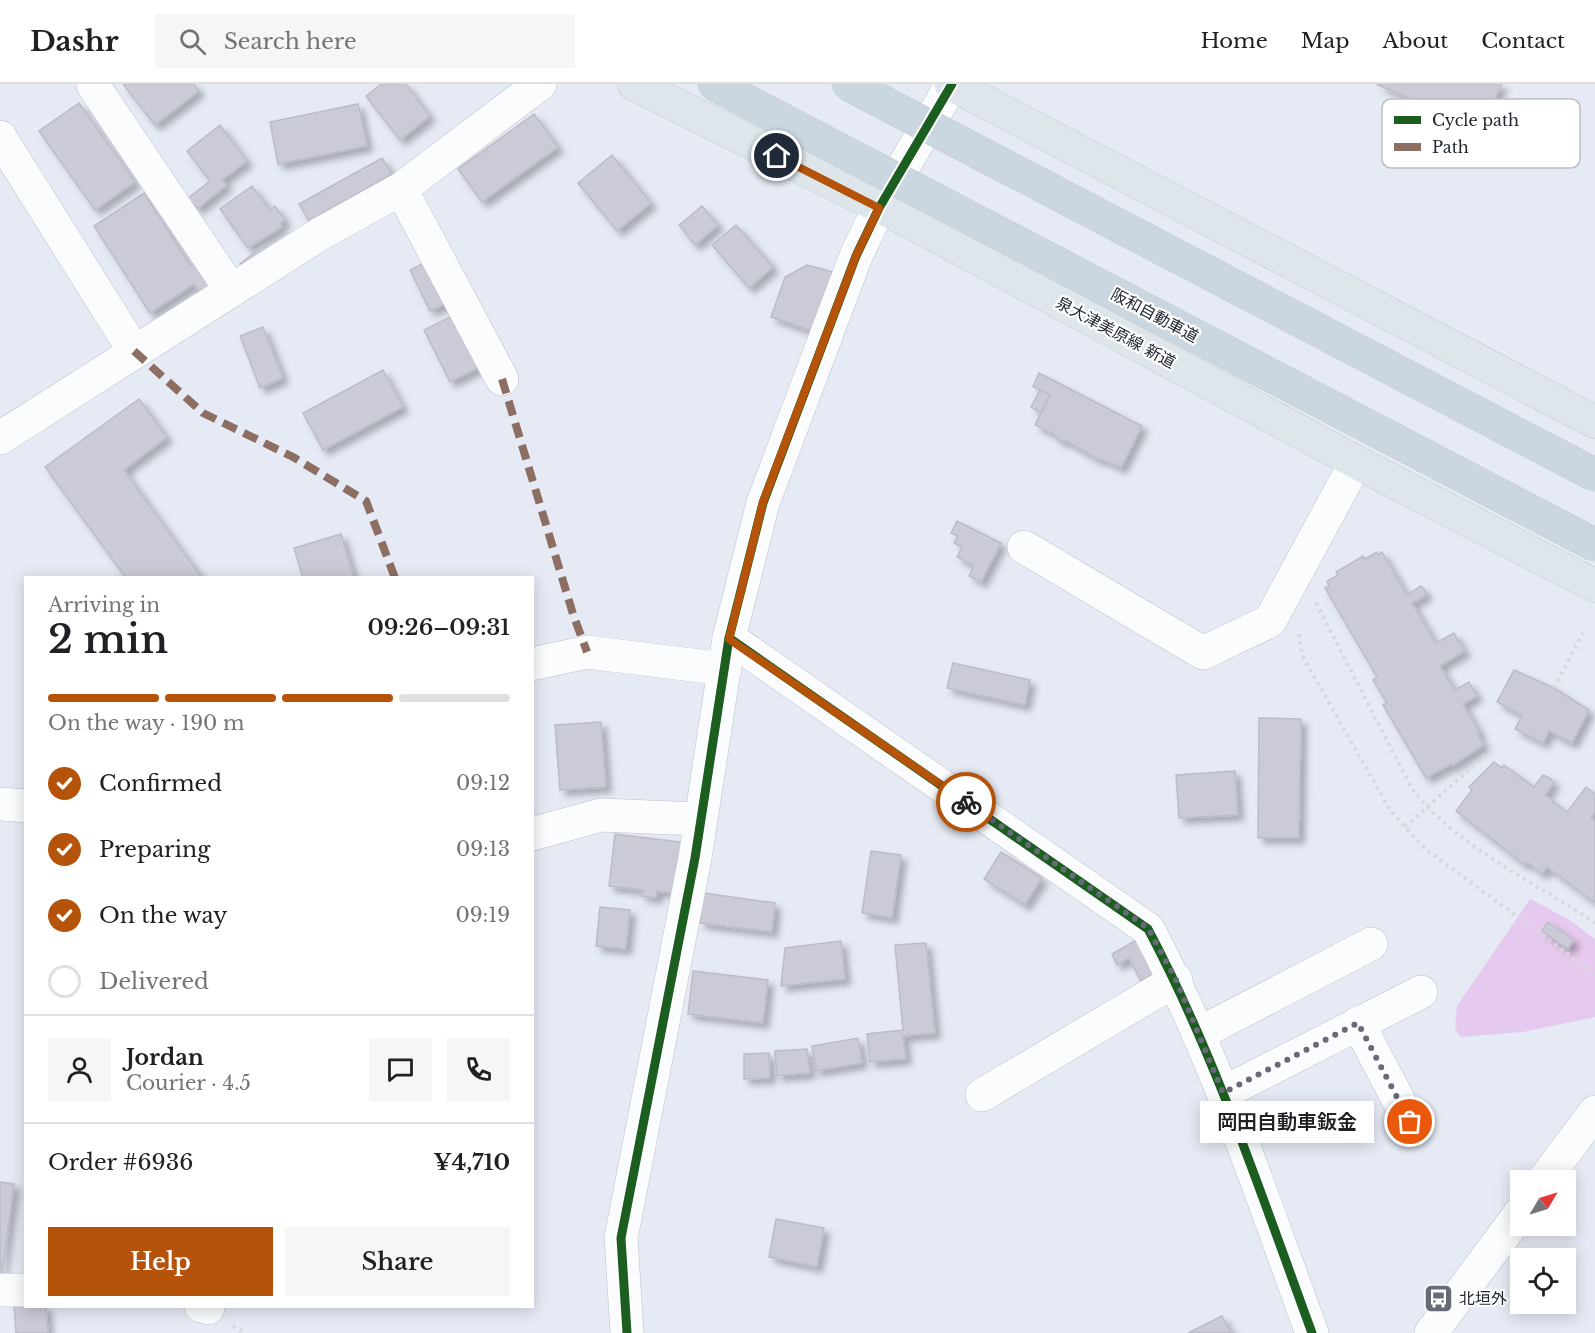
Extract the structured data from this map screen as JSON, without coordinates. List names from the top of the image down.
{
  "streets": {
    "highway": ["阪和自動車道"],
    "main road": ["泉大津美原線 新道"]
  },
  "places": {
    "other": ["岡田自動車鈑金"],
    "bus stop": ["北垣外"]
  },
  "legend": ["Cycle path", "Path"],
  "north": "top right",
  "page": {
    "header": "Dashr",
    "search": "Search here",
    "nav": [
      "Home",
      "Map",
      "About",
      "Contact"
    ],
    "heading": ["2 min", "Arriving in", "09:26–09:31"],
    "panel": [
      "Jordan",
      "Courier · 4.5",
      "Order #6936",
      "¥4,710"
    ],
    "bar": "On the way · 190 m",
    "list": [
      ["Confirmed", "09:12"],
      ["Preparing", "09:13"],
      ["On the way", "09:19"],
      "Delivered"
    ],
    "bubble": "岡田自動車鈑金",
    "buttons": ["Help", "Share"]
  }
}
